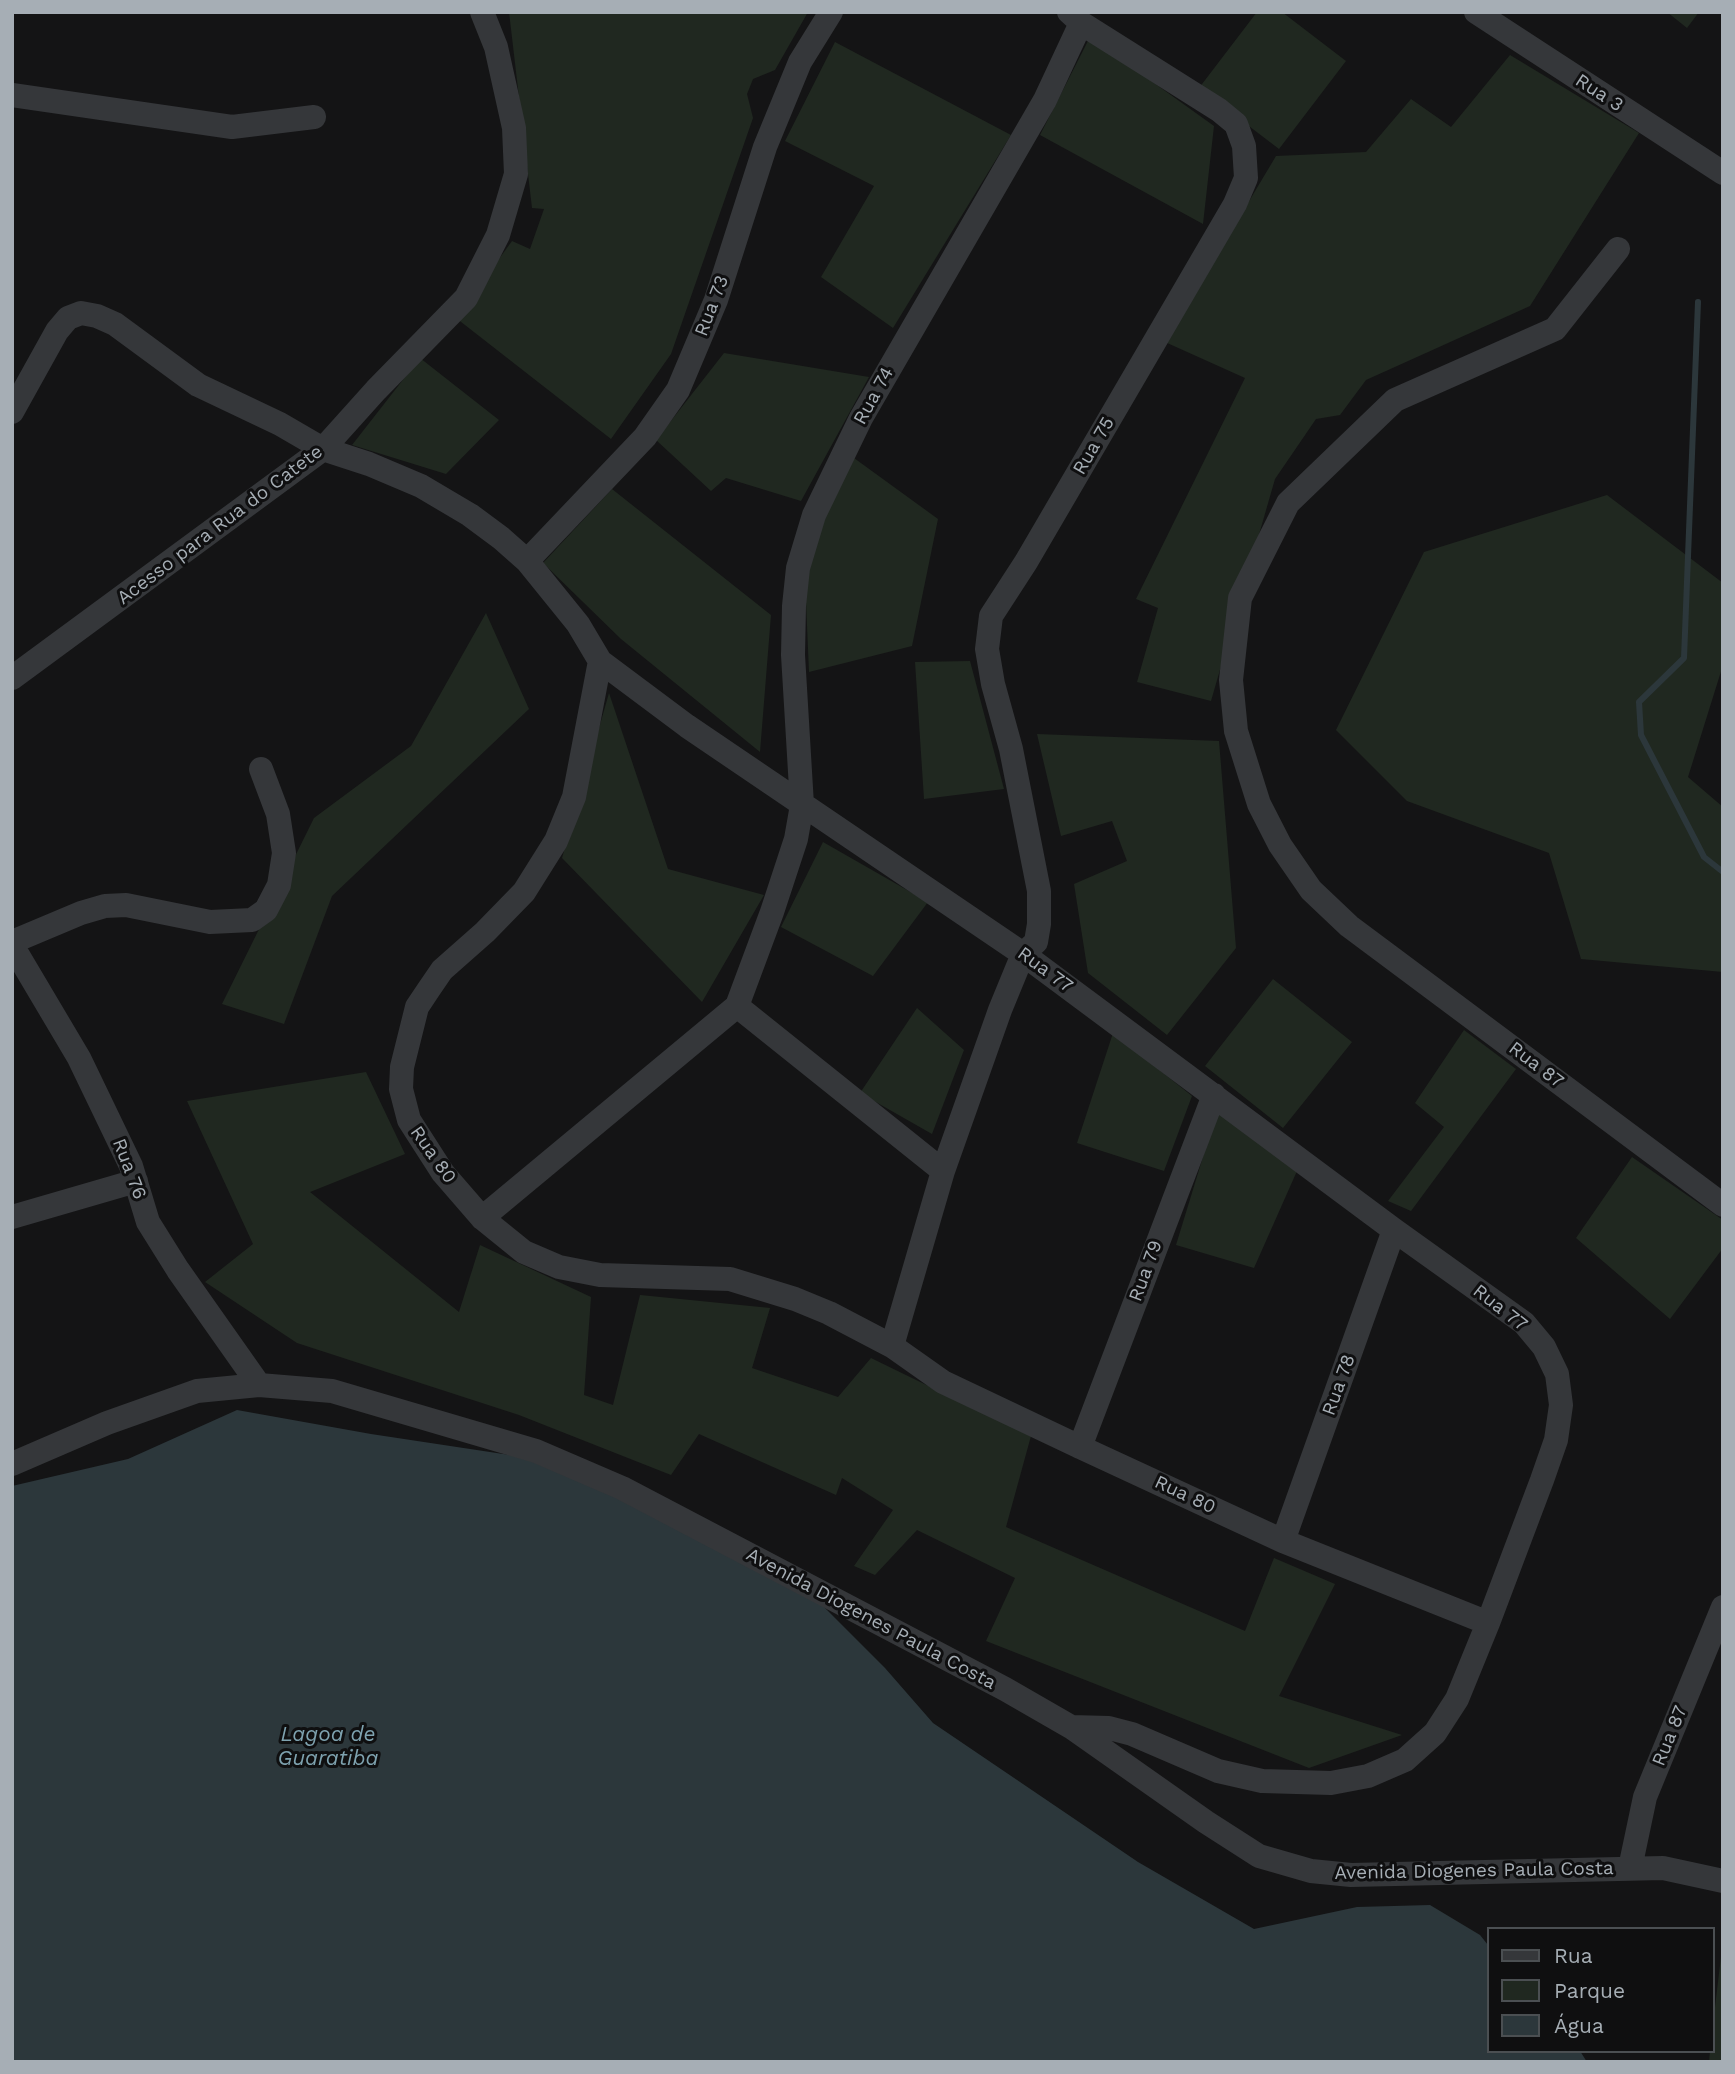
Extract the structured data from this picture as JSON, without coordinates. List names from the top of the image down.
{
  "streets": {
    "street": [
      "Rua 3",
      "Rua 73",
      "Rua 74",
      "Rua 75",
      "Acesso para Rua do Catete",
      "Rua 77",
      "Rua 87",
      "Rua 80",
      "Rua 76",
      "Rua 79",
      "Rua 78",
      "Avenida Diogenes Paula Costa"
    ]
  },
  "crossings": [
    ["Rua 74", "Rua 75"],
    ["Rua 74", "Rua 77"],
    ["Rua 75", "Rua 77"],
    ["Rua 77", "Rua 80"],
    ["Rua 77", "Rua 79"],
    ["Rua 77", "Rua 78"],
    ["Rua 77", "Avenida Diogenes Paula Costa"],
    ["Rua 87", "Avenida Diogenes Paula Costa"],
    ["Rua 80", "Rua 79"],
    ["Rua 80", "Rua 78"],
    ["Rua 76", "Avenida Diogenes Paula Costa"]
  ],
  "water": ["Lagoa de Guaratiba"],
  "legend": ["Rua", "Parque", "Água"]
}
